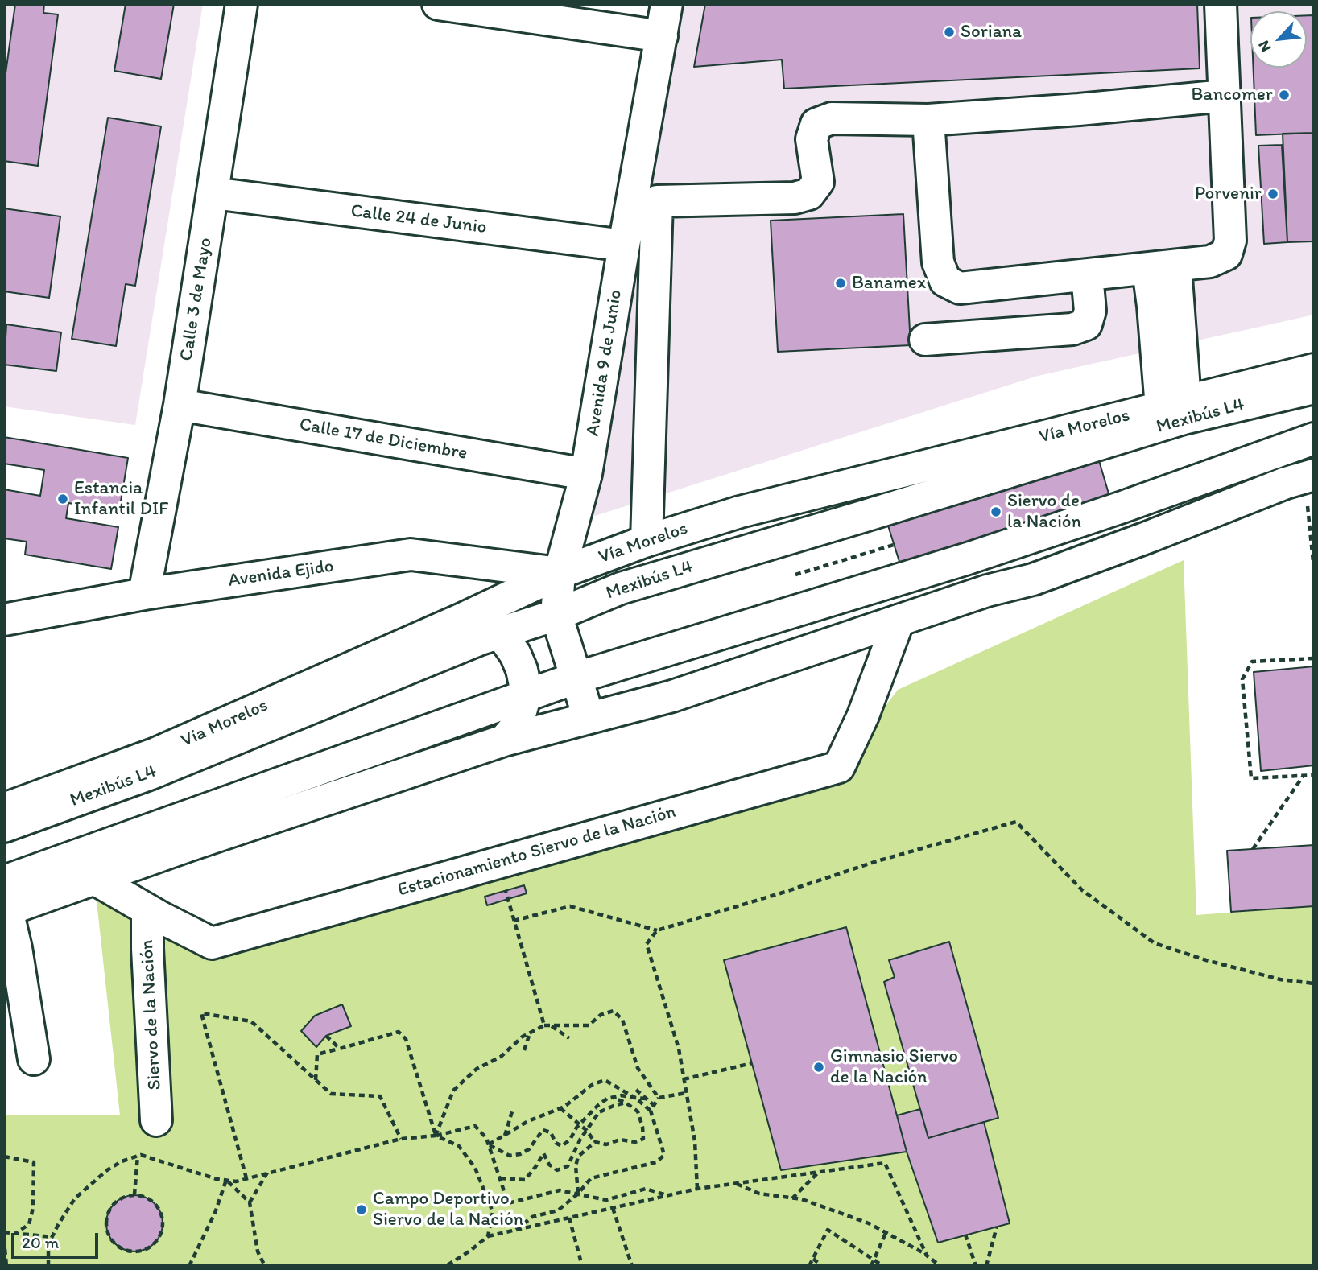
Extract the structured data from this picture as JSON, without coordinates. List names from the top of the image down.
{
  "streets": {
    "street": [
      "Calle 24 de Junio",
      "Calle 3 de Mayo",
      "Avenida 9 de Junio",
      "Mexibús L4",
      "Vía Morelos",
      "Calle 17 de Diciembre",
      "Avenida Ejido",
      "Estacionamiento Siervo de la Nación",
      "Siervo de la Nación"
    ]
  },
  "crossings": [
    ["Calle 24 de Junio", "Calle 3 de Mayo"],
    ["Calle 24 de Junio", "Avenida 9 de Junio"],
    ["Calle 3 de Mayo", "Calle 17 de Diciembre"],
    ["Calle 3 de Mayo", "Avenida Ejido"],
    ["Avenida 9 de Junio", "Mexibús L4"],
    ["Avenida 9 de Junio", "Vía Morelos"],
    ["Avenida 9 de Junio", "Calle 17 de Diciembre"],
    ["Avenida 9 de Junio", "Avenida Ejido"],
    ["Vía Morelos", "Avenida Ejido"],
    ["Estacionamiento Siervo de la Nación", "Siervo de la Nación"]
  ],
  "places": [
    "Soriana",
    "Bancomer",
    "Porvenir",
    "Banamex",
    "Estancia Infantil DIF",
    "Siervo de la Nación",
    "Gimnasio Siervo de la Nación",
    "Campo Deportivo Siervo de la Nación"
  ],
  "scale_bar": "20 m",
  "north": "bottom left"
}
